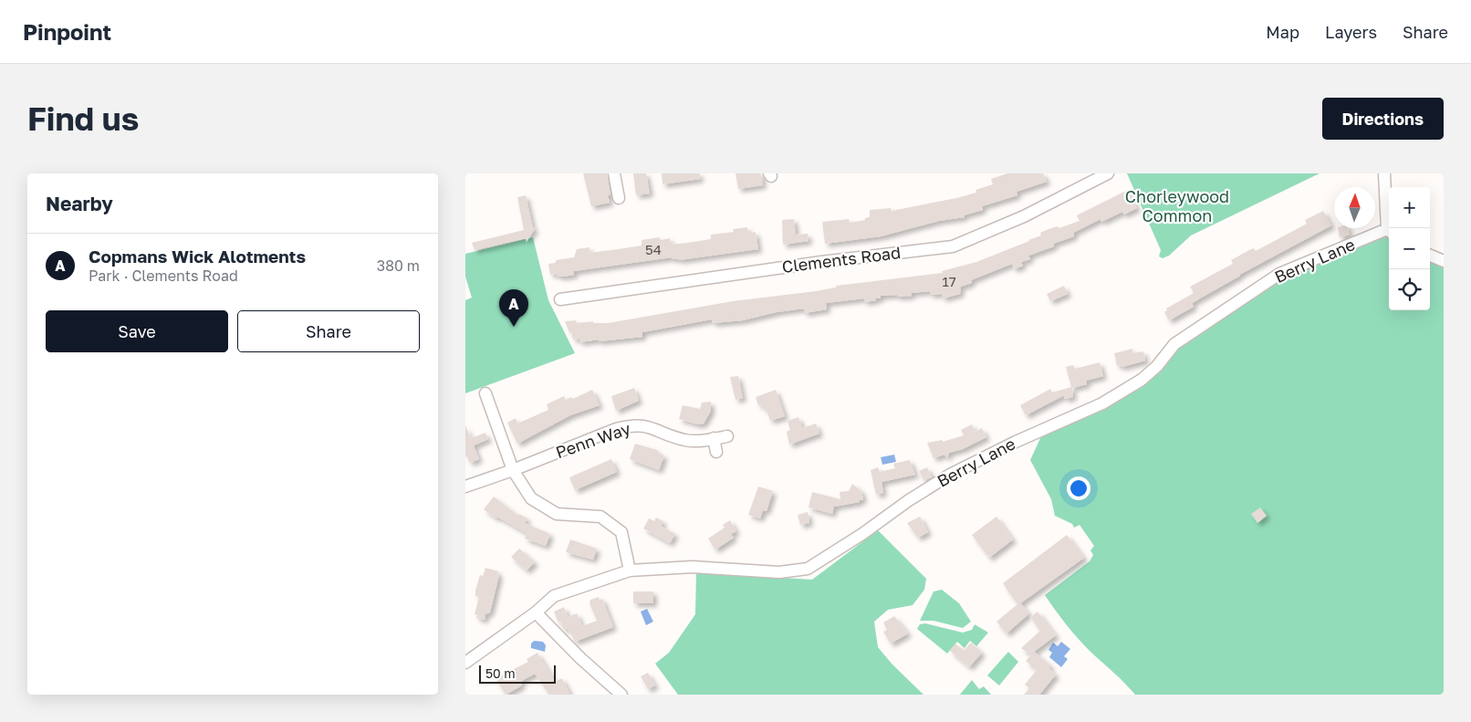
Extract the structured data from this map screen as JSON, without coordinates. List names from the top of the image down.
{
  "streets": {
    "street": ["Clements Road", "Berry Lane", "Penn Way"]
  },
  "parks": ["Chorleywood Common"],
  "house_numbers": ["54", "17"],
  "scale_bar": "50 m",
  "north": "top",
  "page": {
    "header": "Pinpoint",
    "nav": ["Map", "Layers", "Share"],
    "buttons": [
      "Directions",
      ["Save", "Share"]
    ],
    "title": "Find us",
    "heading": "Nearby",
    "map_buttons": ["+", "−"],
    "list": [
      {
        "mark": "A",
        "name": "Copmans Wick Alotments",
        "note": "Park · Clements Road",
        "value": "380 m"
      }
    ],
    "pins": "A",
    "scale": "50 m"
  }
}
